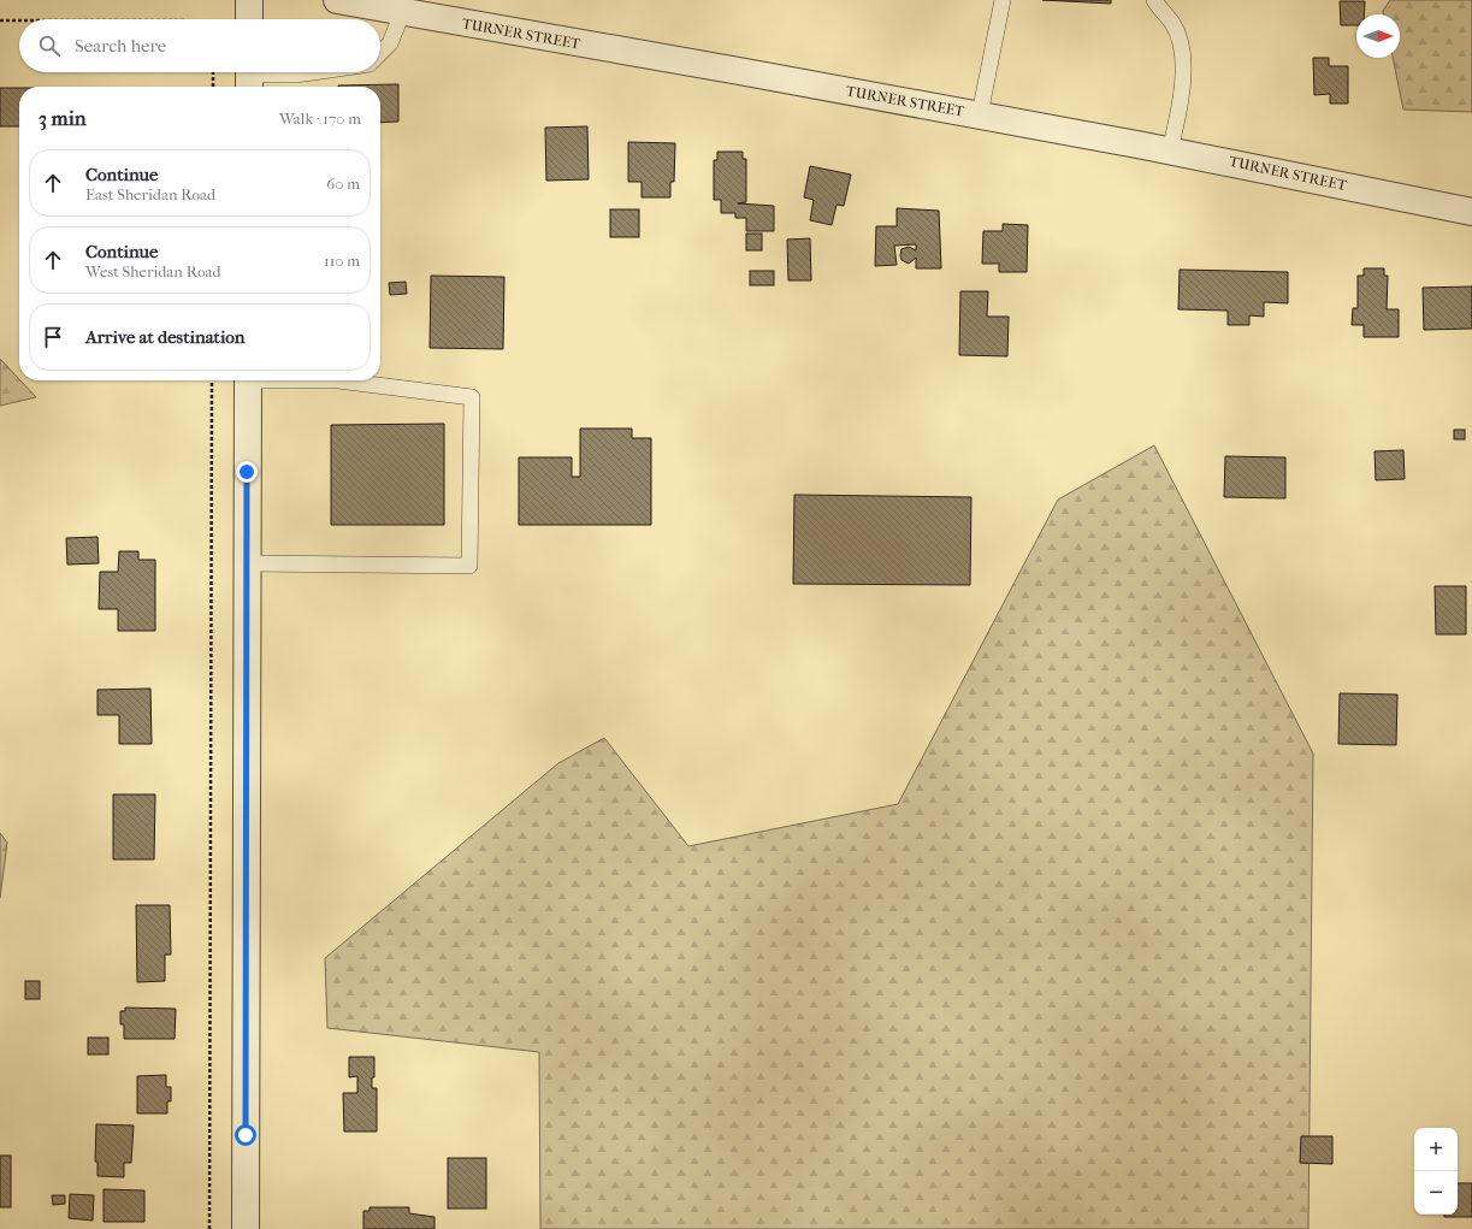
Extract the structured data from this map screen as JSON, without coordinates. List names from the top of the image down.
{
  "streets": {
    "street": ["TURNER STREET"]
  },
  "north": "right",
  "page": {
    "search": "Search here",
    "heading": ["3 min", "Walk · 170 m"],
    "list": [
      ["Continue", "East Sheridan Road", "60 m"],
      ["Continue", "West Sheridan Road", "110 m"],
      "Arrive at destination"
    ],
    "map_buttons": ["+", "−"]
  }
}
